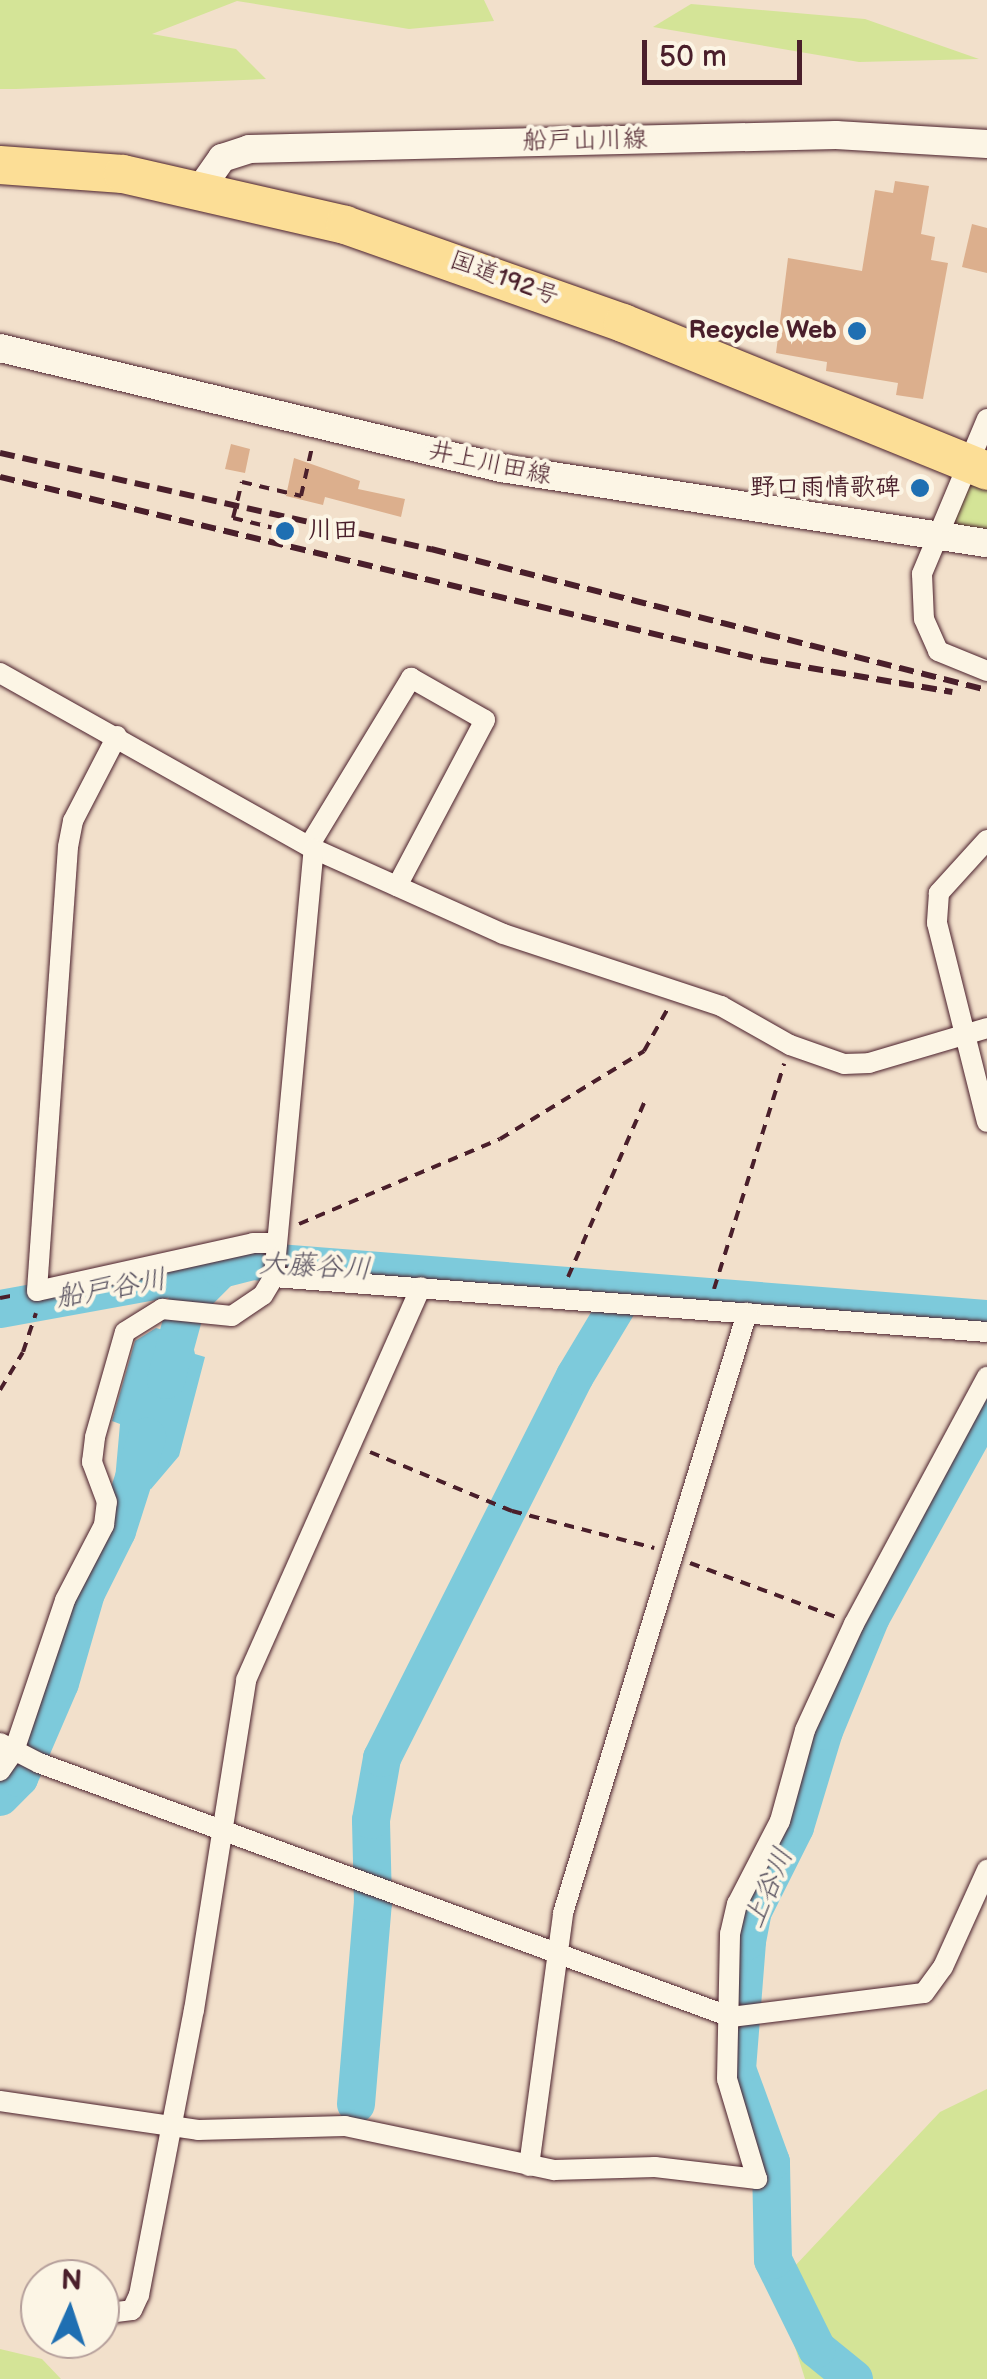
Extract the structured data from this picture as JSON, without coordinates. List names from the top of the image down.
{
  "streets": {
    "highway": ["国道192号"],
    "main road": ["船戸山川線", "井上川田線"]
  },
  "crossings": [
    ["船戸山川線", "国道192号"]
  ],
  "water": ["大藤谷川", "船戸谷川", "上谷川"],
  "places": ["Recycle Web", "野口雨情歌碑", "川田"],
  "scale_bar": "50 m",
  "north": "top"
}
